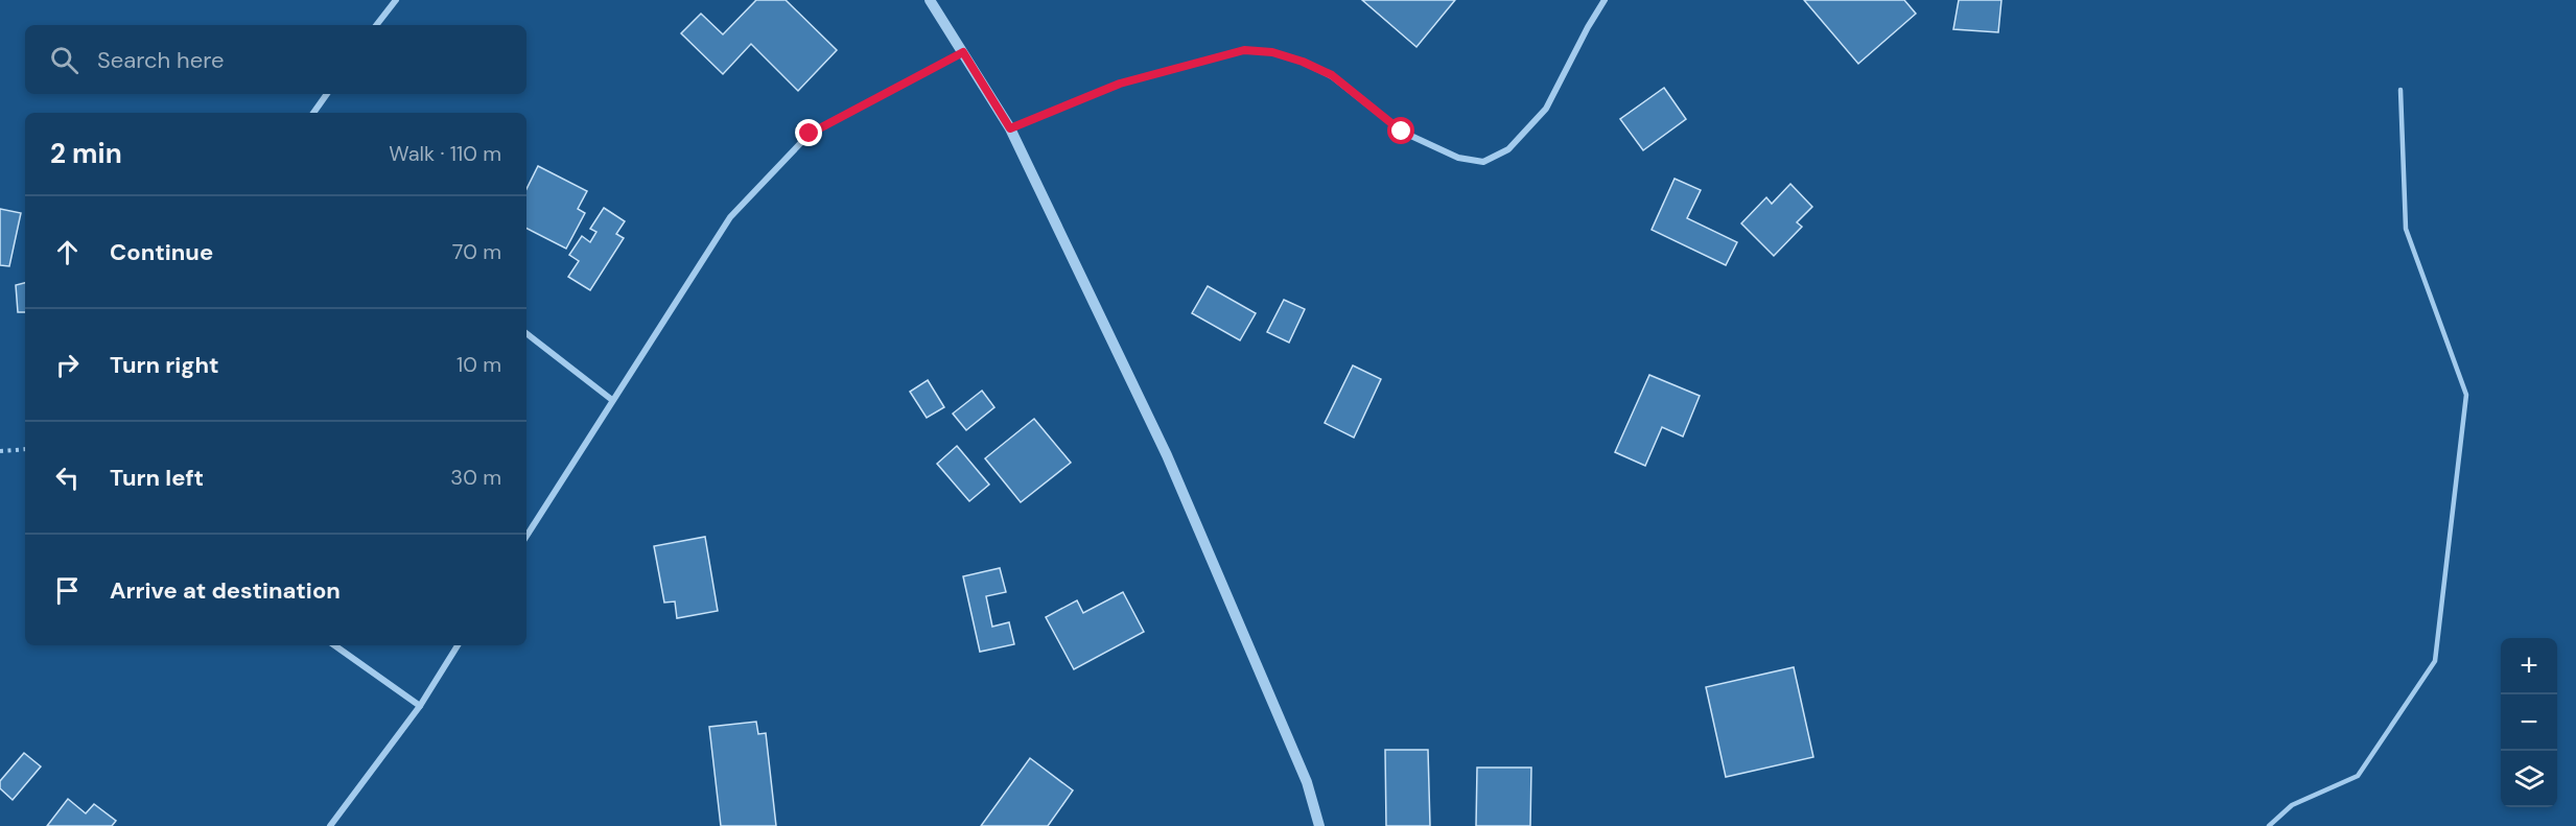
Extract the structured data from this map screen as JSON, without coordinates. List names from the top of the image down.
{
  "page": {
    "search": "Search here",
    "heading": ["2 min", "Walk · 110 m"],
    "list": [
      ["Continue", "70 m"],
      ["Turn right", "10 m"],
      ["Turn left", "30 m"],
      "Arrive at destination"
    ],
    "map_buttons": ["+", "−"]
  }
}
